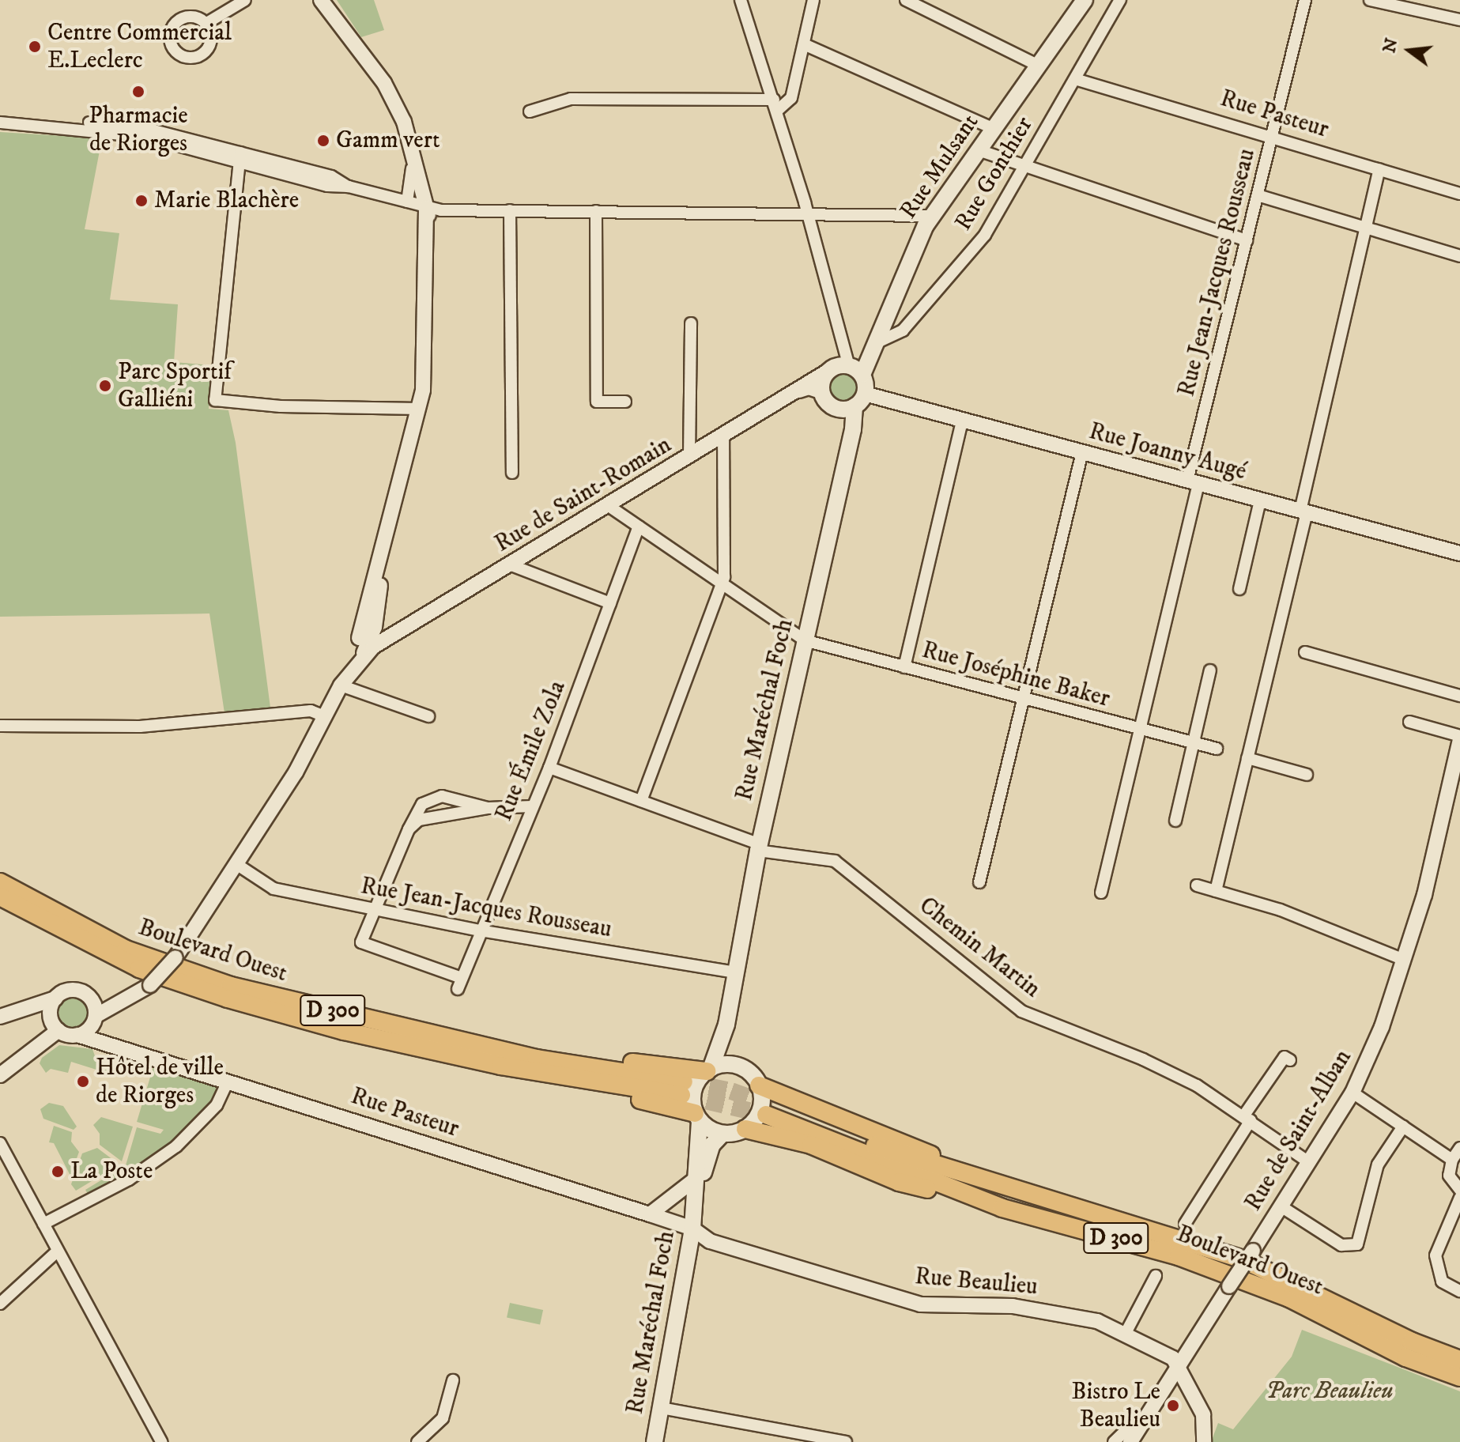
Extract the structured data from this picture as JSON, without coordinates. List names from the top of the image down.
{
  "streets": {
    "main road": [
      "Rue Mulsant",
      "Rue Maréchal Foch",
      "Boulevard Ouest",
      "D 300"
    ],
    "street": [
      "Rue Pasteur",
      "Rue Gonthier",
      "Rue Jean-Jacques Rousseau",
      "Rue Joanny Augé",
      "Rue de Saint-Romain",
      "Rue Joséphine Baker",
      "Rue Émile Zola",
      "Chemin Martin",
      "Rue de Saint-Alban",
      "Rue Beaulieu"
    ]
  },
  "crossings": [
    ["Rue Pasteur", "Rue Gonthier"],
    ["Rue Pasteur", "Rue Jean-Jacques Rousseau"],
    ["Rue Pasteur", "Rue de Saint-Romain"],
    ["Rue Pasteur", "Rue Maréchal Foch"],
    ["Rue Pasteur", "Rue Beaulieu"],
    ["Rue Mulsant", "Rue Gonthier"],
    ["Rue Mulsant", "Rue Joanny Augé"],
    ["Rue Mulsant", "Rue de Saint-Romain"],
    ["Rue Mulsant", "Rue Maréchal Foch"],
    ["Rue Jean-Jacques Rousseau", "Rue Joanny Augé"],
    ["Rue Jean-Jacques Rousseau", "Rue de Saint-Romain"],
    ["Rue Jean-Jacques Rousseau", "Rue Joséphine Baker"],
    ["Rue Jean-Jacques Rousseau", "Rue Maréchal Foch"],
    ["Rue Jean-Jacques Rousseau", "Rue Émile Zola"],
    ["Rue Joanny Augé", "Rue de Saint-Romain"],
    ["Rue Joanny Augé", "Rue Maréchal Foch"],
    ["Rue de Saint-Romain", "Rue Joséphine Baker"],
    ["Rue de Saint-Romain", "Rue Maréchal Foch"],
    ["Rue Joséphine Baker", "Rue Maréchal Foch"],
    ["Rue Joséphine Baker", "Rue Émile Zola"],
    ["Rue Maréchal Foch", "Chemin Martin"],
    ["Rue Maréchal Foch", "Rue Beaulieu"],
    ["Rue Émile Zola", "Chemin Martin"],
    ["Chemin Martin", "Rue de Saint-Alban"],
    ["Rue de Saint-Alban", "Rue Beaulieu"]
  ],
  "parks": ["Parc Beaulieu"],
  "places": [
    "Centre Commercial E.Leclerc",
    "Pharmacie de Riorges",
    "Gamm vert",
    "Marie Blachère",
    "Parc Sportif Galliéni",
    "Hôtel de ville de Riorges",
    "La Poste",
    "Bistro Le Beaulieu"
  ],
  "north": "left"
}
